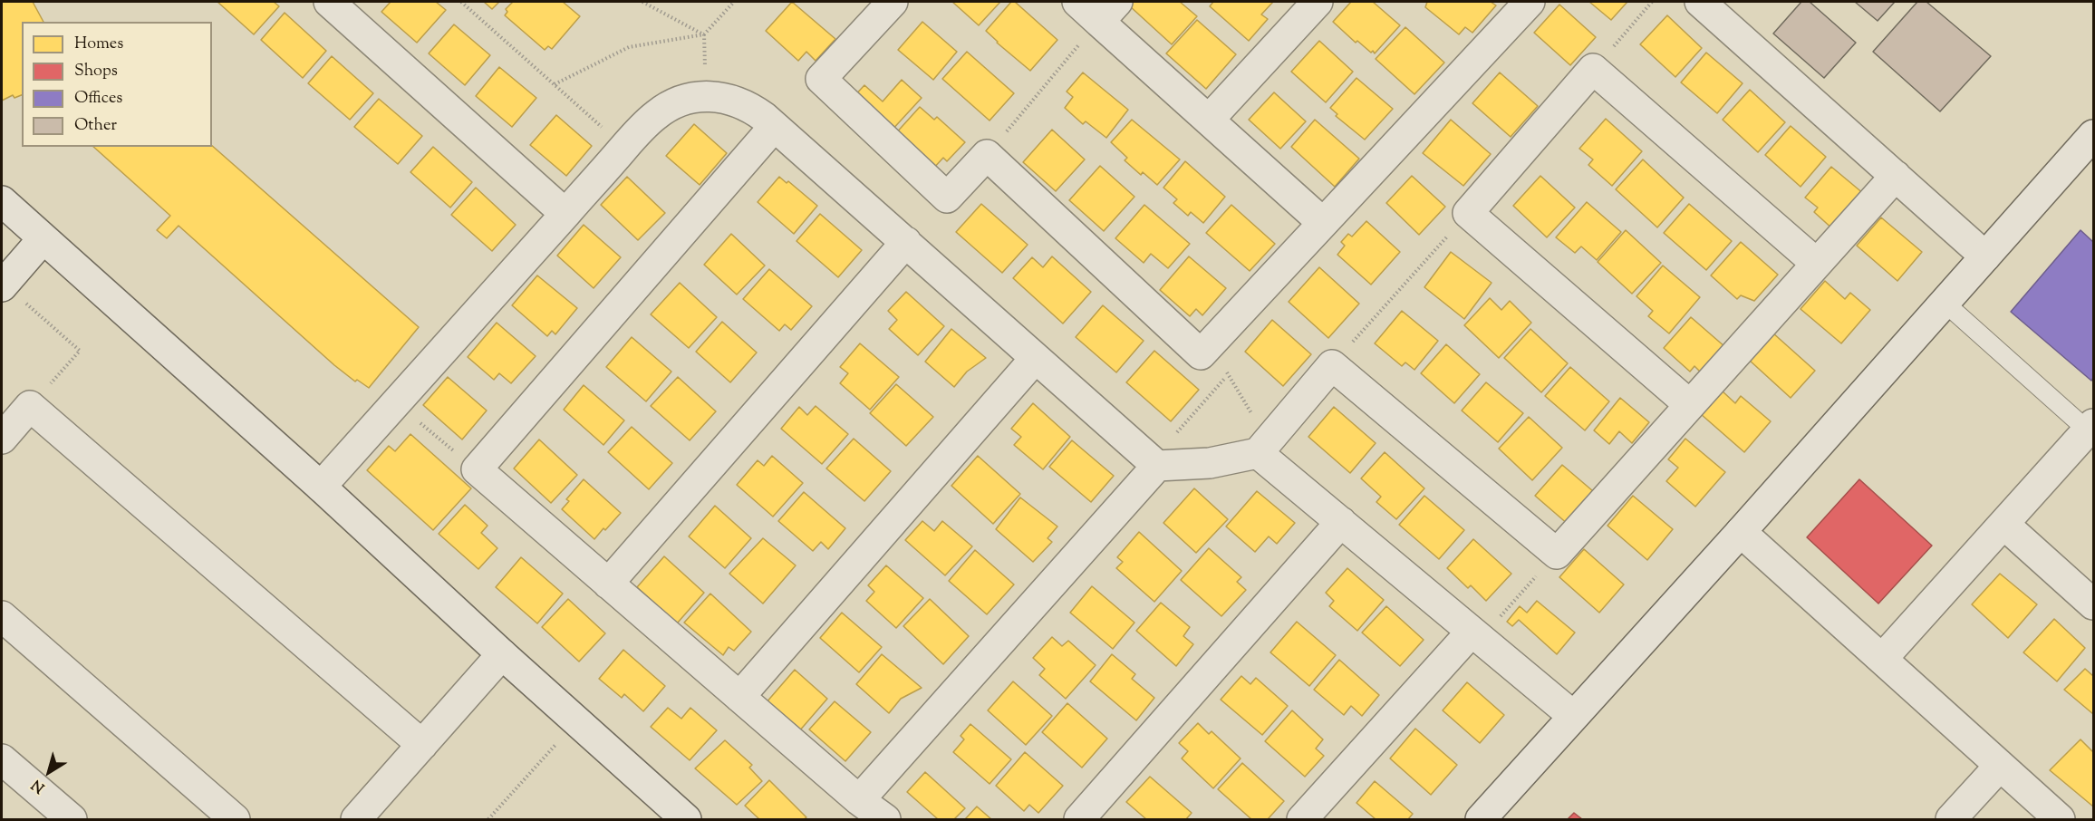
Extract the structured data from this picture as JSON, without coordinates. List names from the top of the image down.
{
  "legend": [
    "Homes",
    "Shops",
    "Offices",
    "Other"
  ],
  "north": "bottom left"
}
